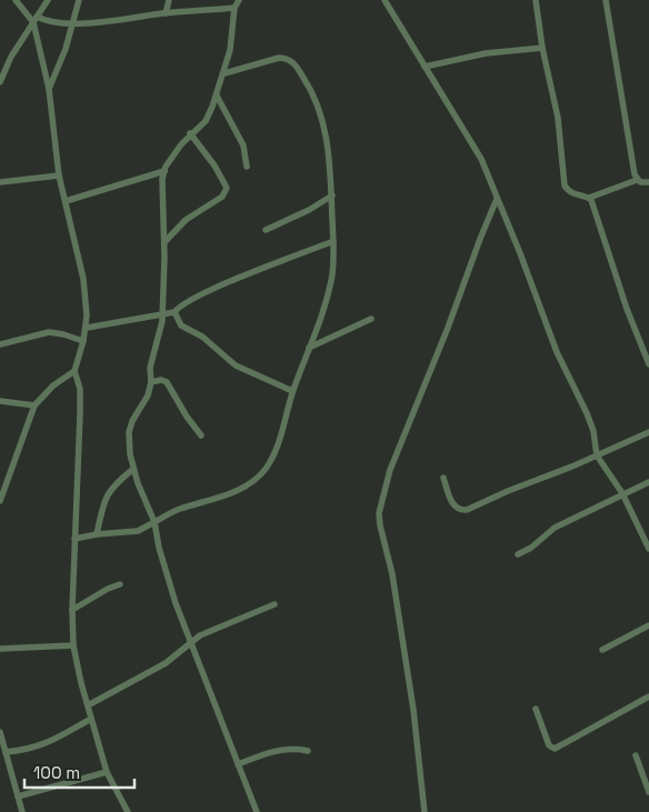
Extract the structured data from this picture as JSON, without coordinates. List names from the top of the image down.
{
  "scale_bar": "100 m"
}
